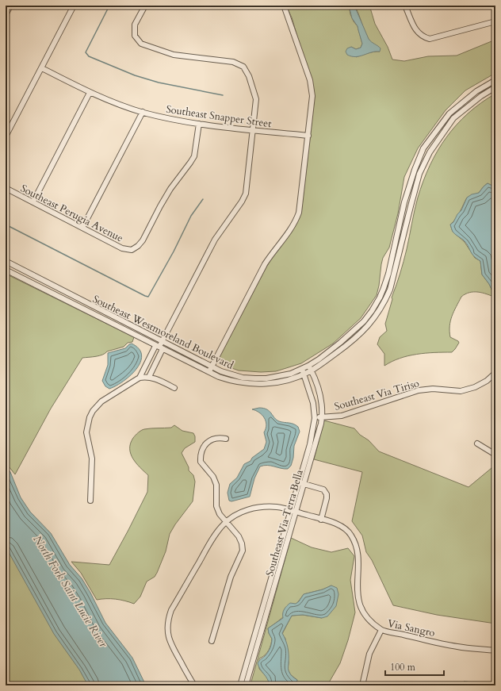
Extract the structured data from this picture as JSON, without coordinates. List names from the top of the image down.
{
  "streets": {
    "street": [
      "Southeast Snapper Street",
      "Southeast Perugia Avenue",
      "Southeast Westmoreland Boulevard",
      "Southeast Via Tiriso",
      "Southeast Via Terra Bella",
      "Via Sangro"
    ]
  },
  "crossings": [
    ["Southeast Snapper Street", "Southeast Perugia Avenue"],
    ["Southeast Westmoreland Boulevard", "Southeast Via Terra Bella"],
    ["Southeast Via Tiriso", "Southeast Via Terra Bella"],
    ["Southeast Via Terra Bella", "Via Sangro"]
  ],
  "water": ["North Fork Saint Lucie River"],
  "scale_bar": "100 m"
}
